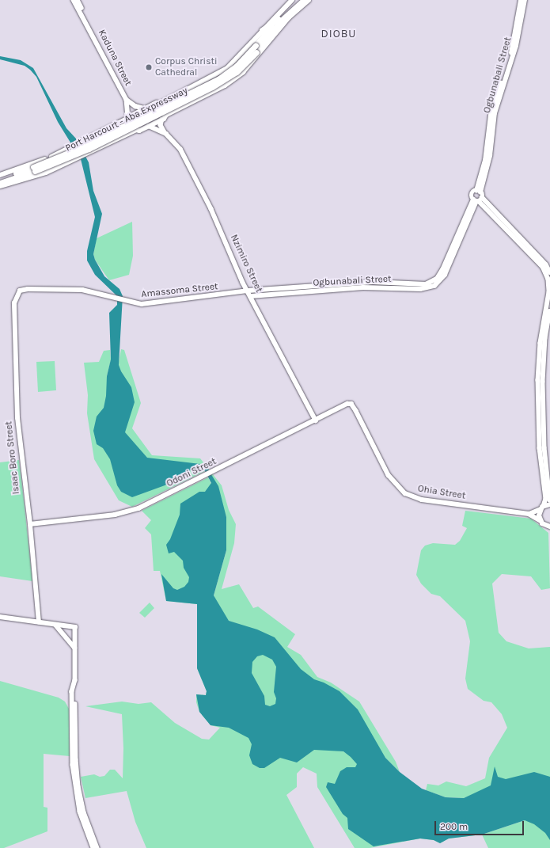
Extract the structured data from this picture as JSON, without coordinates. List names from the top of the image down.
{
  "streets": {
    "highway": ["Port Harcourt - Aba Expressway"],
    "street": [
      "Kaduna Street",
      "Ogbunabali Street",
      "Nzimiro Street",
      "Amassoma Street",
      "Isaac Boro Street",
      "Odoni Street",
      "Ohia Street"
    ]
  },
  "crossings": [
    ["Ogbunabali Street", "Nzimiro Street"],
    ["Ogbunabali Street", "Amassoma Street"],
    ["Nzimiro Street", "Amassoma Street"],
    ["Nzimiro Street", "Odoni Street"],
    ["Amassoma Street", "Isaac Boro Street"],
    ["Isaac Boro Street", "Odoni Street"],
    ["Odoni Street", "Ohia Street"]
  ],
  "districts": ["DIOBU"],
  "places": ["Corpus Christi Cathedral"],
  "scale_bar": "200 m"
}
